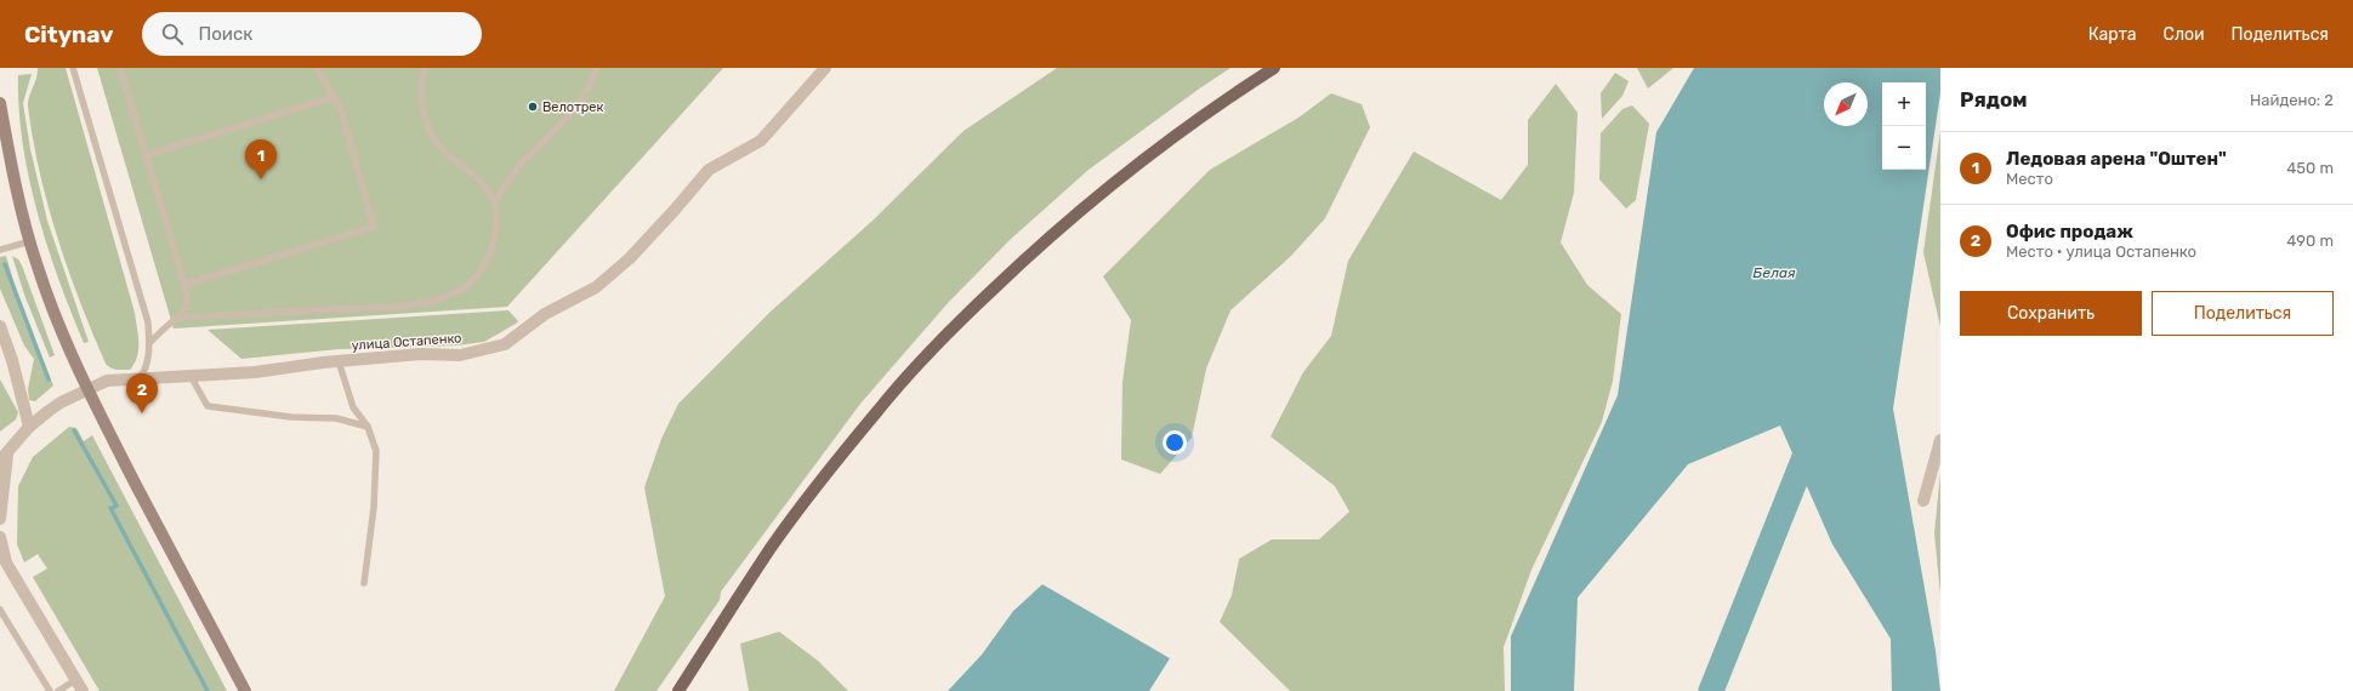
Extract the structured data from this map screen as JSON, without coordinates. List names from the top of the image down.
{
  "streets": {
    "street": ["улица Остапенко"]
  },
  "water": ["Белая"],
  "places": ["Велотрек"],
  "north": "bottom left",
  "page": {
    "header": "Citynav",
    "search": "Поиск",
    "nav": ["Карта", "Слои", "Поделиться"],
    "heading": ["Рядом", "Найдено: 2"],
    "map_buttons": ["+", "−"],
    "list": [
      {
        "mark": "1",
        "name": "Ледовая арена \"Оштен\"",
        "note": "Место",
        "value": "450 m"
      },
      {
        "mark": "2",
        "name": "Офис продаж",
        "note": "Место · улица Остапенко",
        "value": "490 m"
      }
    ],
    "pins": ["1", "2"],
    "buttons": ["Сохранить", "Поделиться"]
  }
}
